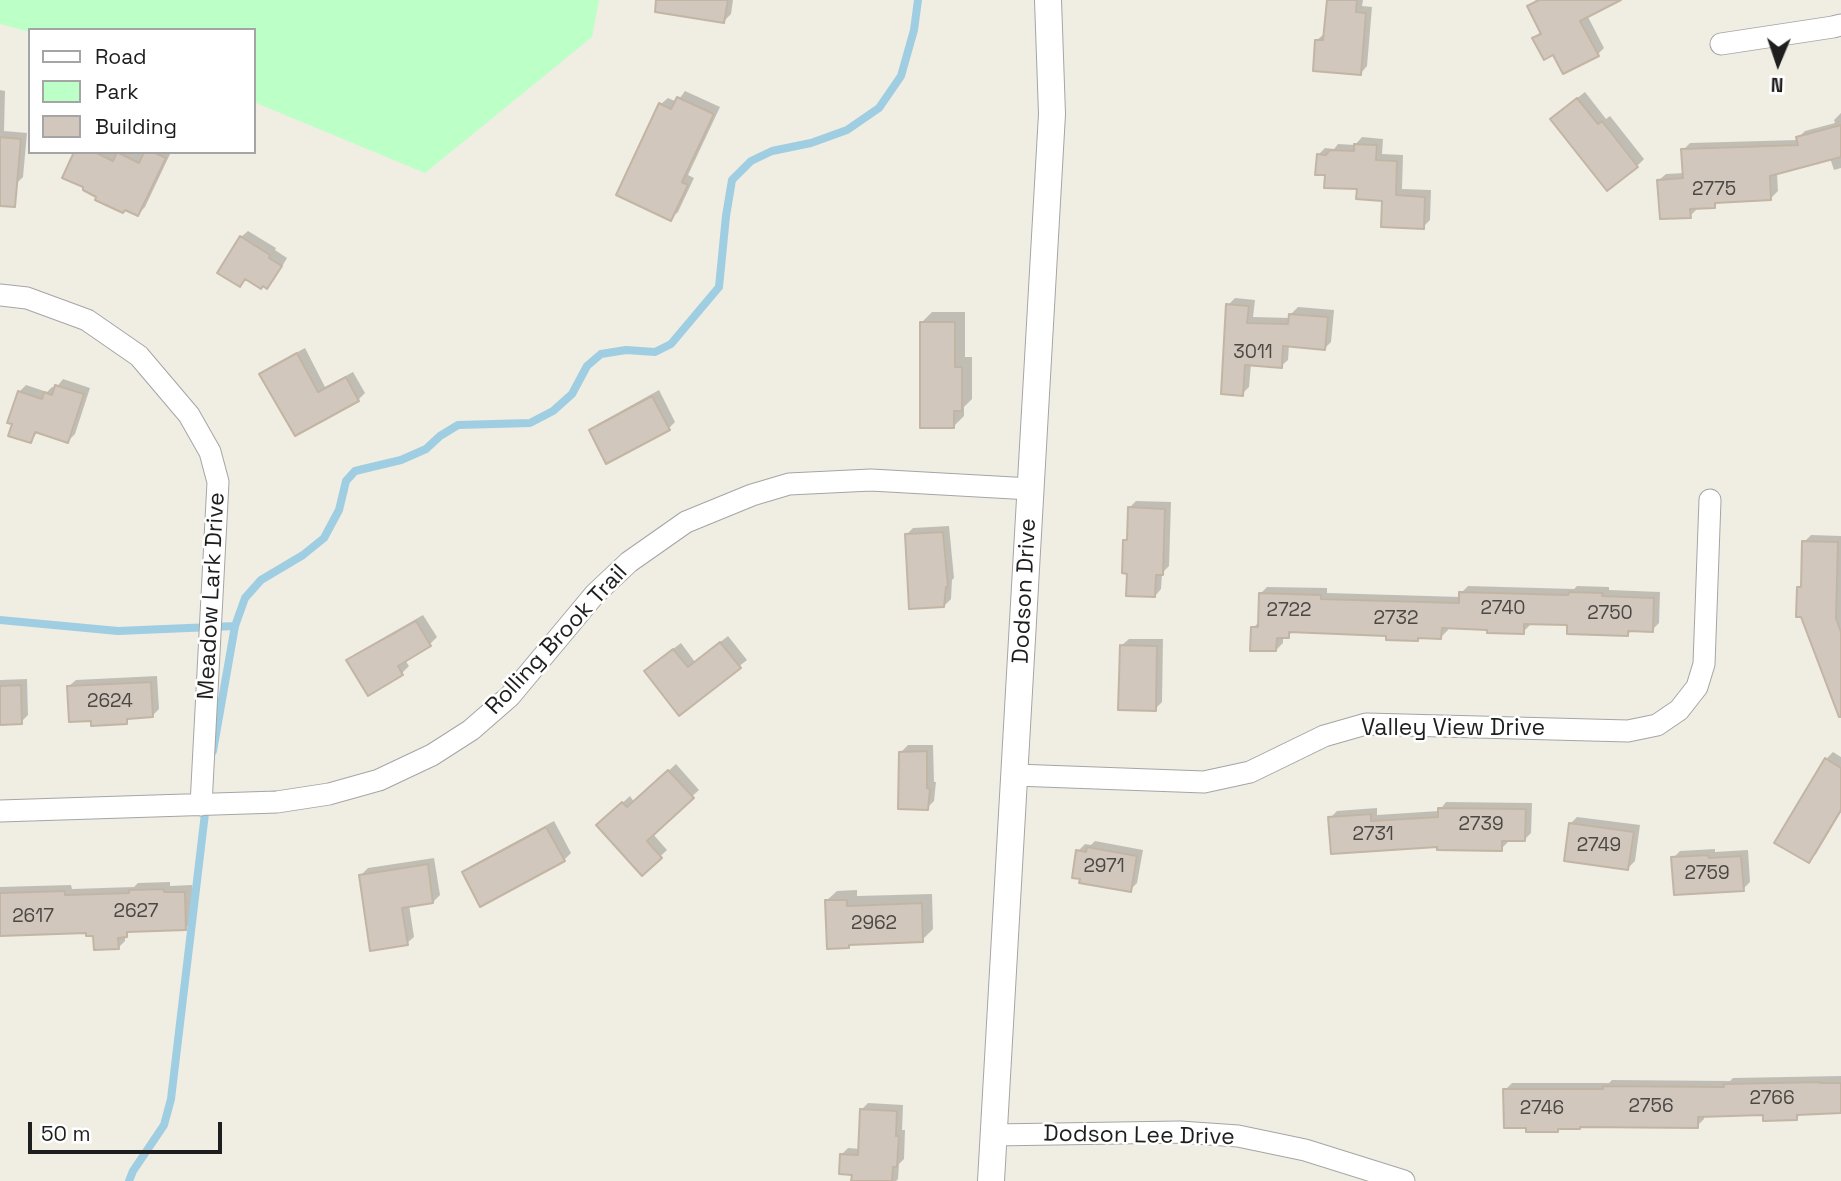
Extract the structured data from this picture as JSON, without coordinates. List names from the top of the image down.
{
  "streets": {
    "street": [
      "Dodson Drive",
      "Meadow Lark Drive",
      "Rolling Brook Trail",
      "Valley View Drive",
      "Dodson Lee Drive"
    ]
  },
  "crossings": [
    ["Dodson Drive", "Rolling Brook Trail"],
    ["Dodson Drive", "Valley View Drive"],
    ["Dodson Drive", "Dodson Lee Drive"],
    ["Meadow Lark Drive", "Rolling Brook Trail"]
  ],
  "house_numbers": [
    "2775",
    "3011",
    "2740",
    "2722",
    "2750",
    "2732",
    "2624",
    "2739",
    "2731",
    "2749",
    "2971",
    "2759",
    "2627",
    "2617",
    "2962",
    "2766",
    "2756",
    "2746"
  ],
  "legend": ["Road", "Park", "Building"],
  "scale_bar": "50 m",
  "north": "bottom"
}
